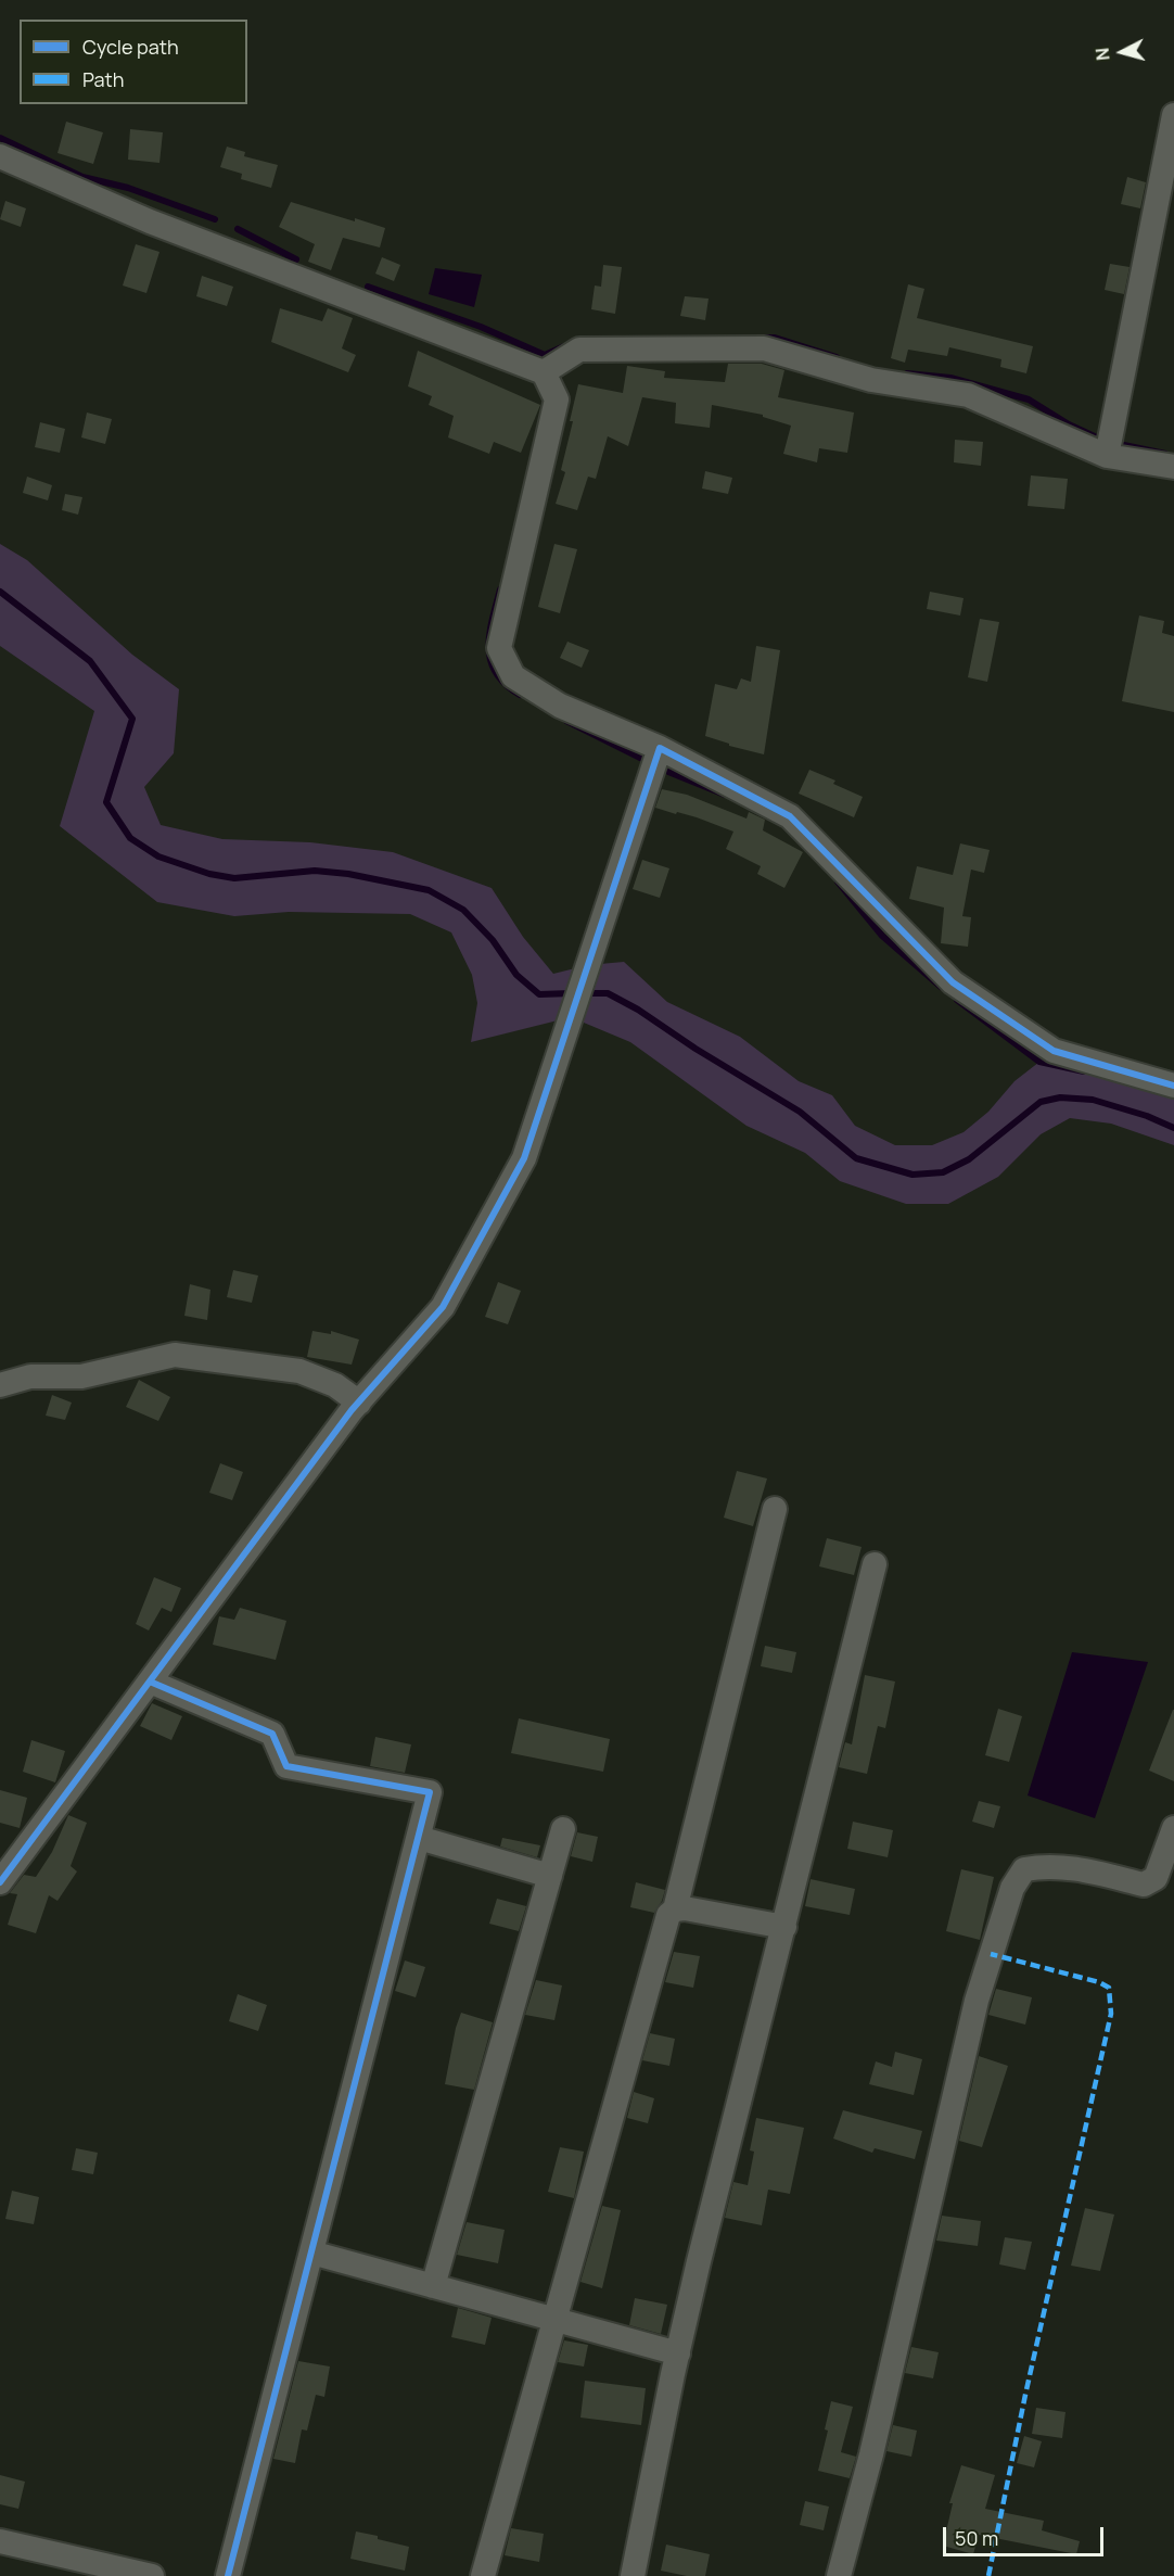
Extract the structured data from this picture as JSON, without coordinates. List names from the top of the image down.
{
  "legend": ["Cycle path", "Path"],
  "scale_bar": "50 m",
  "north": "left"
}
